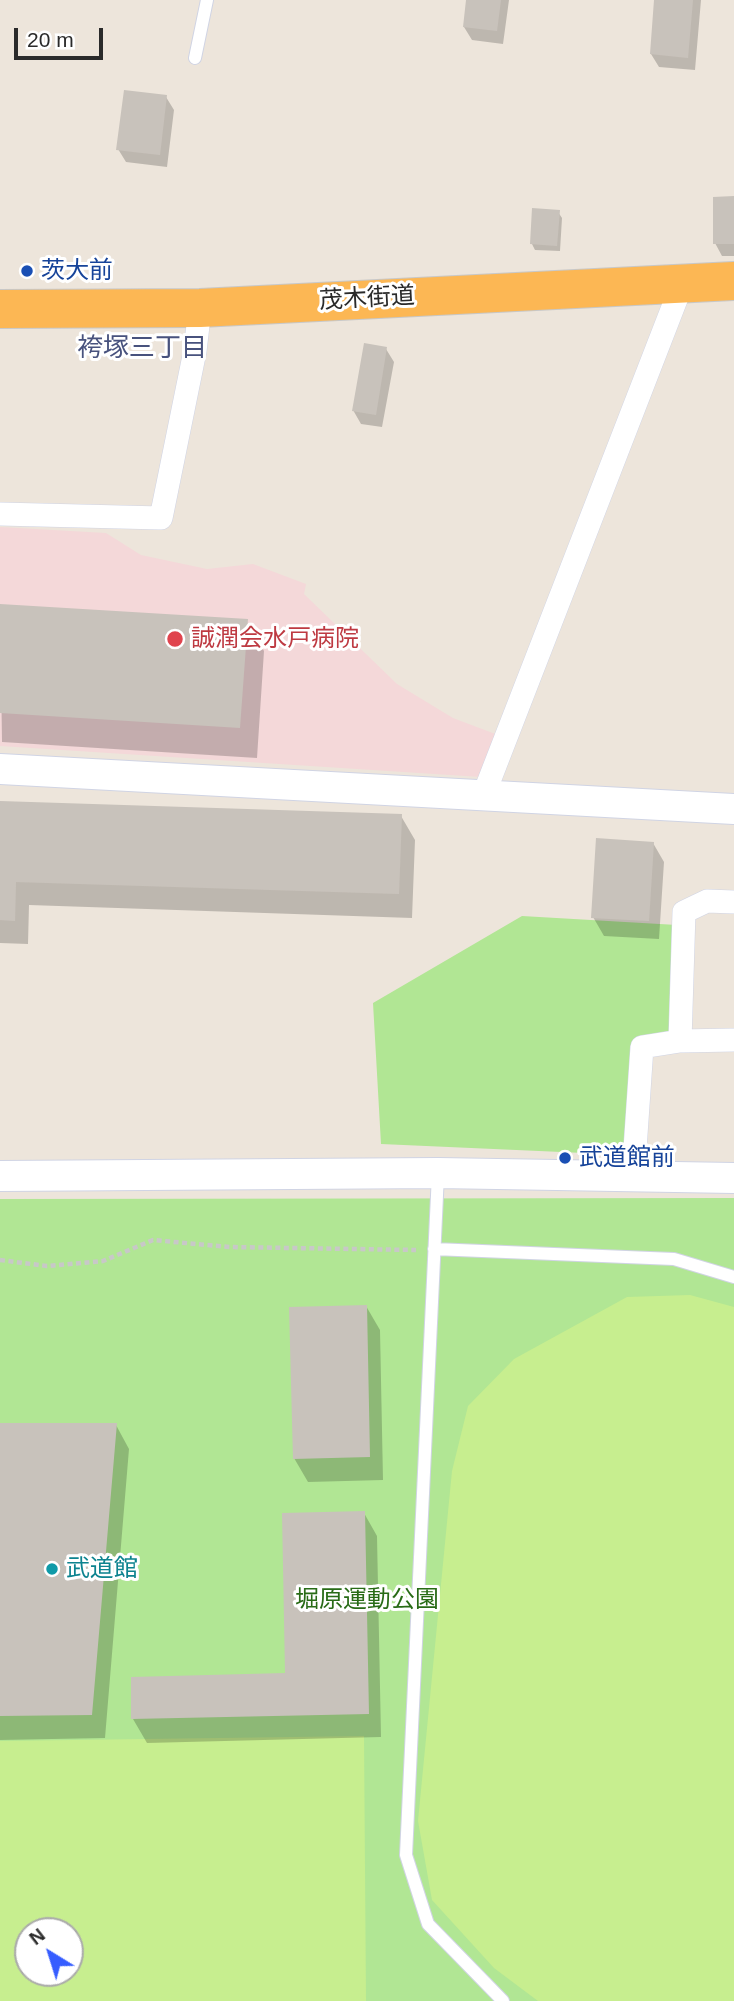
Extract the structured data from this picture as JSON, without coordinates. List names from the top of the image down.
{
  "streets": {
    "highway": ["茂木街道"]
  },
  "districts": ["袴塚三丁目"],
  "parks": ["堀原運動公園"],
  "places": [
    "茨大前",
    "誠潤会水戸病院",
    "武道館前",
    "武道館"
  ],
  "scale_bar": "20 m",
  "north": "top left"
}
